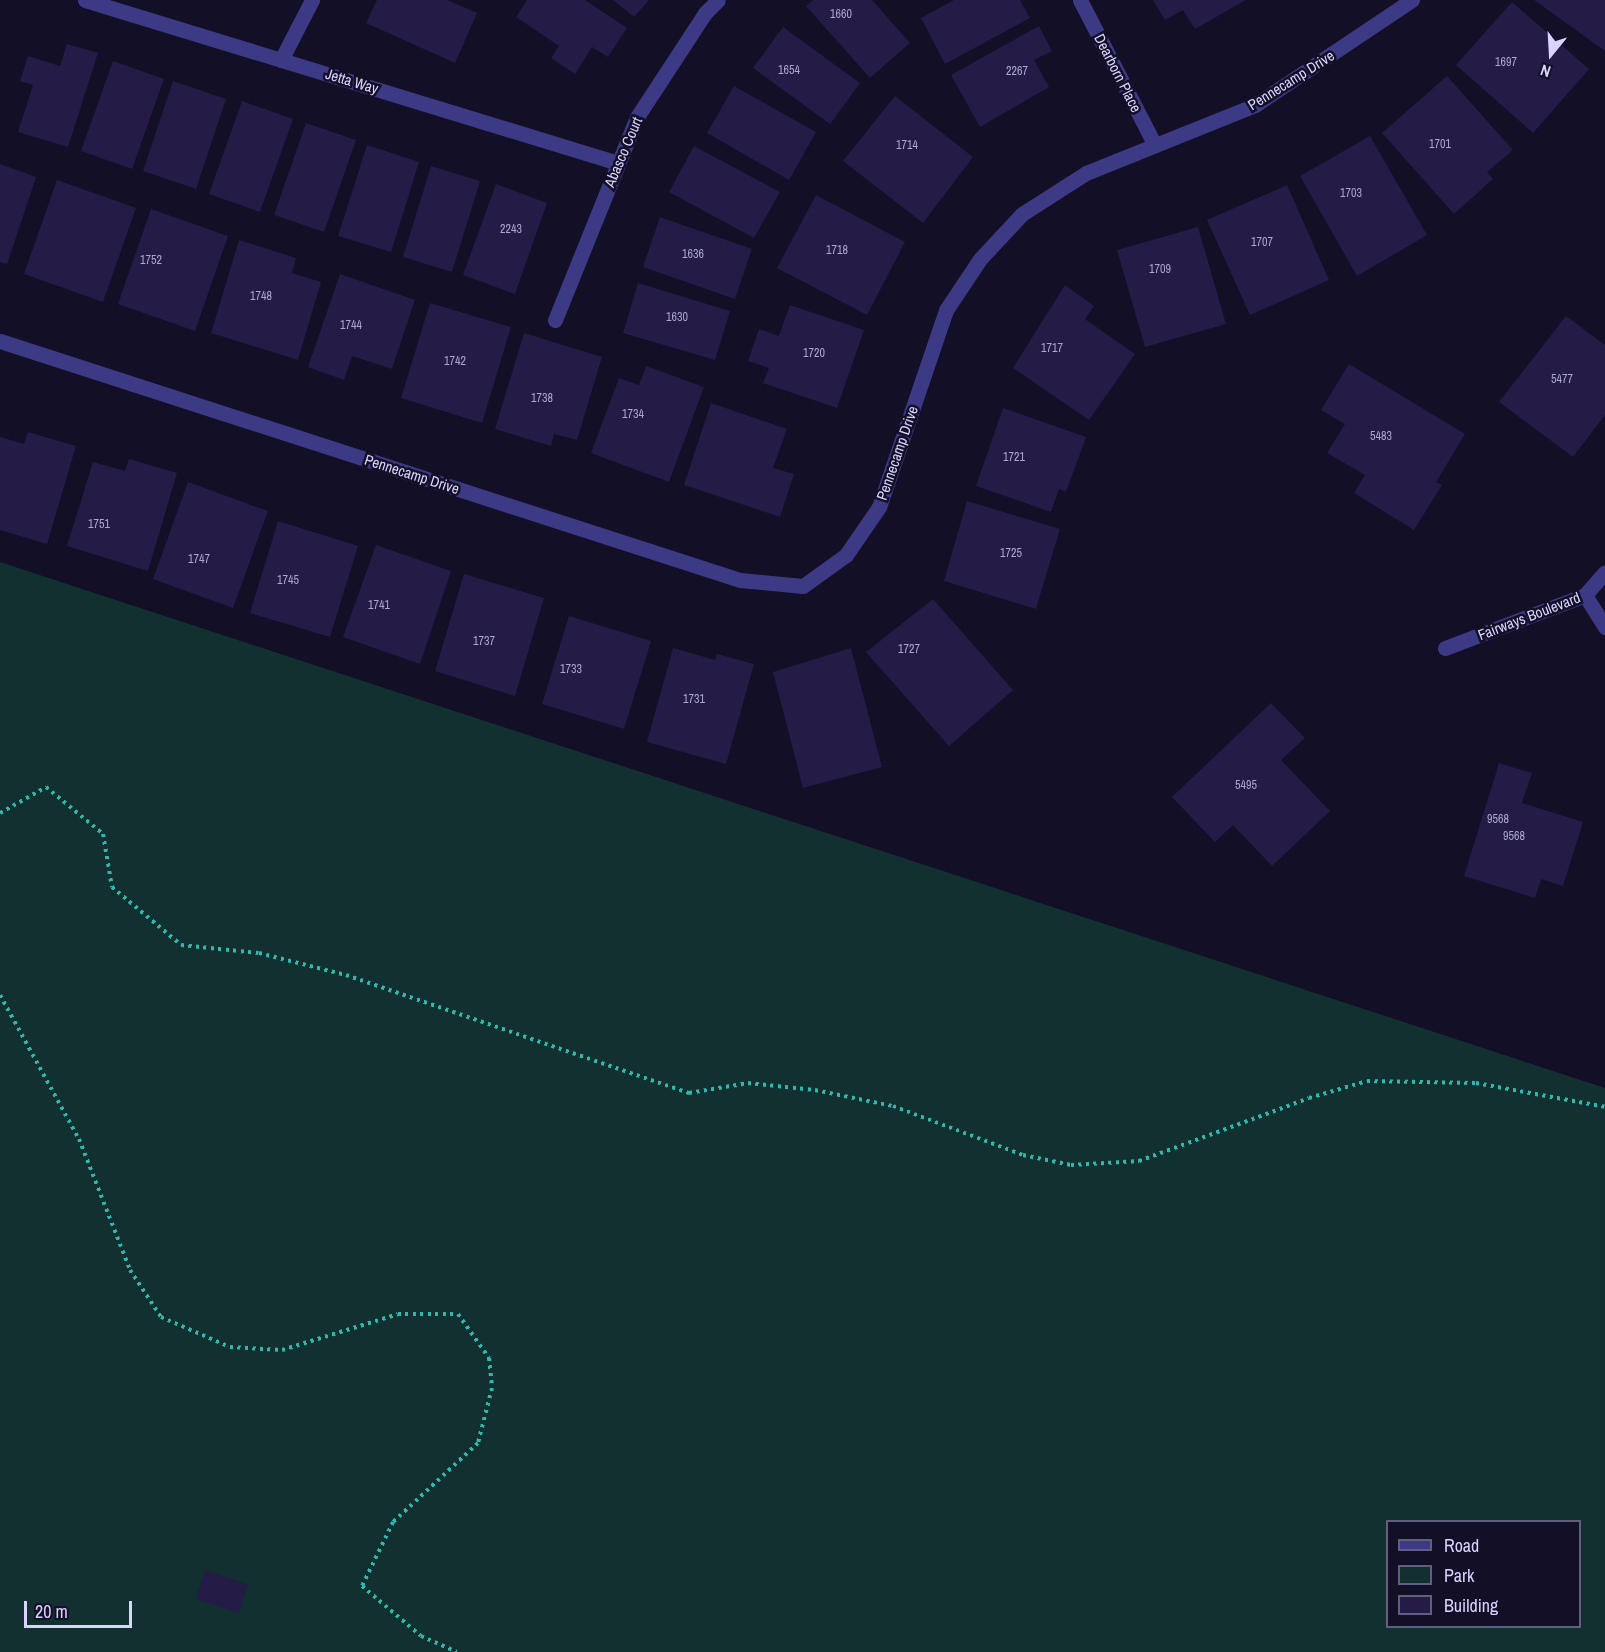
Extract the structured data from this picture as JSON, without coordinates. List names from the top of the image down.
{
  "streets": {
    "street": [
      "Dearborn Place",
      "Pennecamp Drive",
      "Jetta Way",
      "Abasco Court",
      "Fairways Boulevard"
    ]
  },
  "crossings": [
    ["Dearborn Place", "Pennecamp Drive"],
    ["Jetta Way", "Abasco Court"]
  ],
  "house_numbers": [
    "1660",
    "1697",
    "1654",
    "2267",
    "1701",
    "1714",
    "1703",
    "2243",
    "1707",
    "1718",
    "1636",
    "1752",
    "1709",
    "1748",
    "1630",
    "1744",
    "1717",
    "1720",
    "1742",
    "5477",
    "1738",
    "1734",
    "5483",
    "1721",
    "1751",
    "1725",
    "1747",
    "1745",
    "1741",
    "1737",
    "1727",
    "1733",
    "1731",
    "5495",
    "9568",
    "9568"
  ],
  "legend": ["Road", "Park", "Building"],
  "scale_bar": "20 m",
  "north": "bottom"
}
